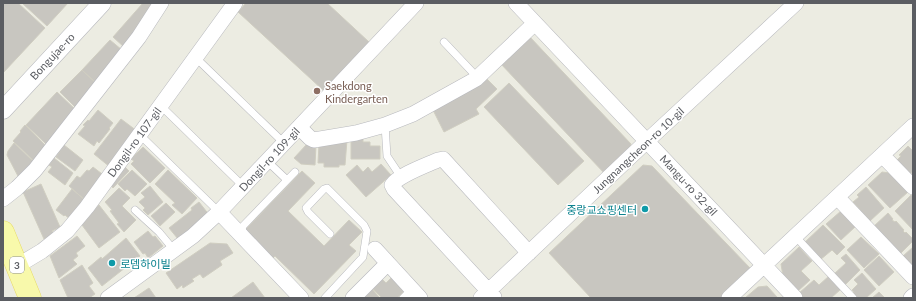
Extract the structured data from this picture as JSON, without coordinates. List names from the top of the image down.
{
  "streets": {
    "main road": ["3"],
    "street": [
      "Bongujae-ro",
      "Dongil-ro 107-gil",
      "Jungnangcheon-ro 10-gil",
      "Dongil-ro 109-gil",
      "Mangu-ro 32-gil"
    ]
  },
  "crossings": [
    ["Dongil-ro 107-gil", "3"],
    ["Jungnangcheon-ro 10-gil", "Mangu-ro 32-gil"]
  ],
  "places": ["Saekdong Kindergarten", "중랑교쇼핑센터", "로뎀하이빌"]
}
